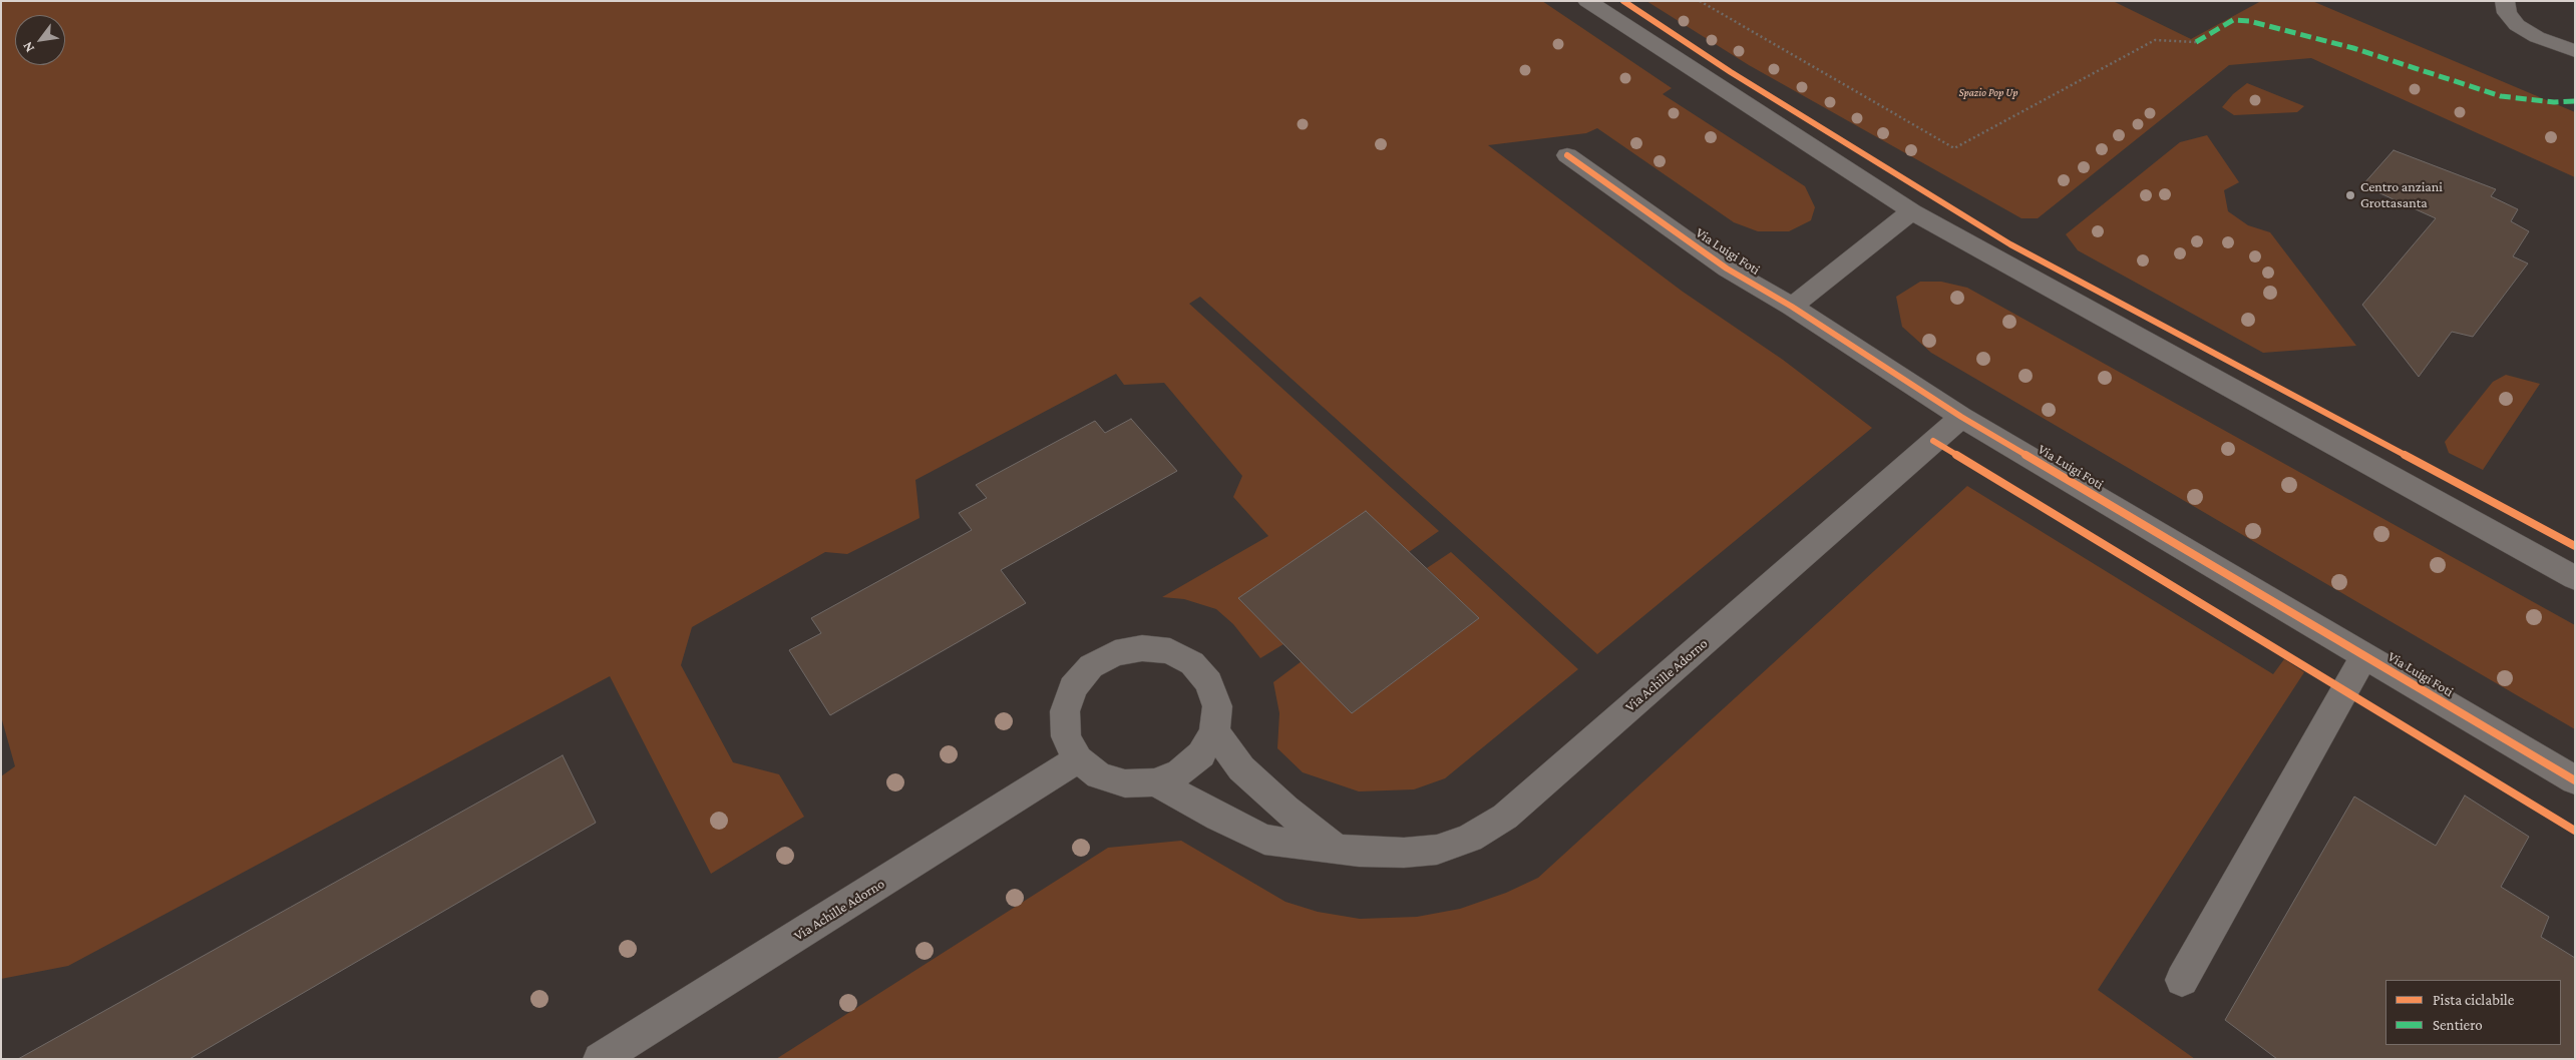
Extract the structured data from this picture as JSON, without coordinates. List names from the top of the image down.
{
  "streets": {
    "street": ["Via Luigi Foti", "Via Achille Adorno"]
  },
  "crossings": [
    ["Via Luigi Foti", "Via Achille Adorno"]
  ],
  "parks": ["Spazio Pop Up"],
  "places": ["Centro anziani Grottasanta"],
  "legend": ["Pista ciclabile", "Sentiero"],
  "north": "bottom left"
}
